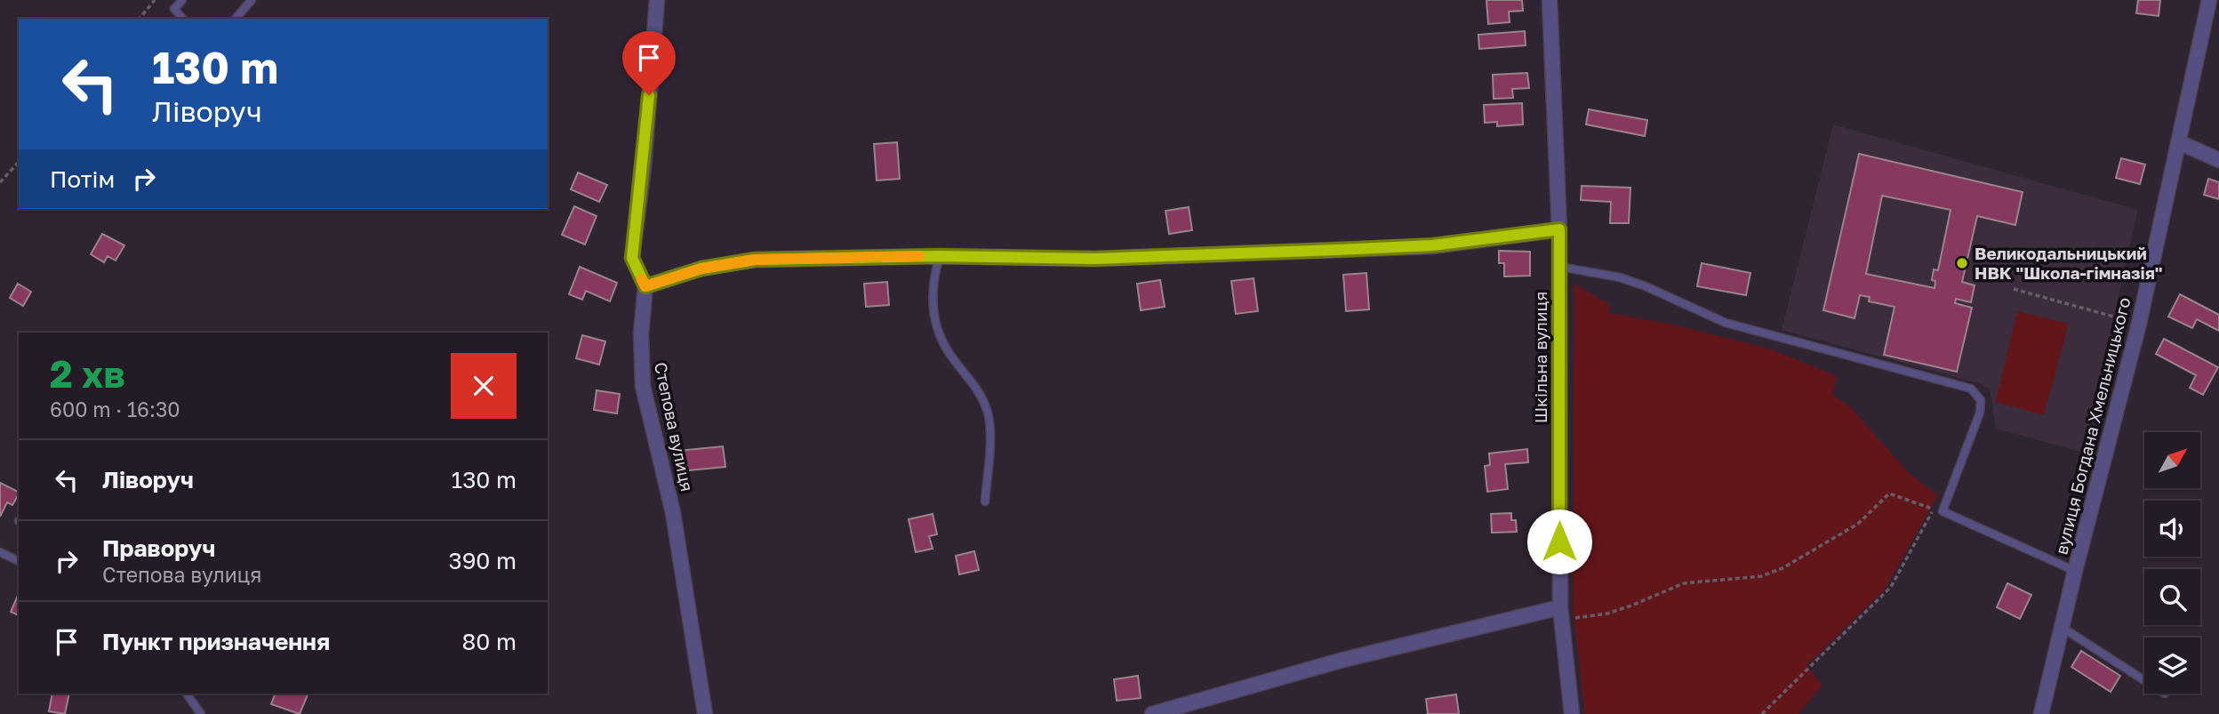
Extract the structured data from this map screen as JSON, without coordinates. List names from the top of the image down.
{
  "streets": {
    "street": ["Шкільна вулиця", "вулиця Богдана Хмельницького", "Степова вулиця"]
  },
  "places": ["Великодальницький НВК \"Школа-гімназія\""],
  "north": "top right",
  "page": {
    "turn": ["130 m", "Ліворуч"],
    "then": "Потім",
    "heading": ["2 хв", "600 m · 16:30"],
    "list": [
      {
        "name": "Ліворуч",
        "value": "130 m"
      },
      {
        "name": "Праворуч",
        "note": "Степова вулиця",
        "value": "390 m"
      },
      {
        "name": "Пункт призначення",
        "value": "80 m"
      }
    ]
  }
}
